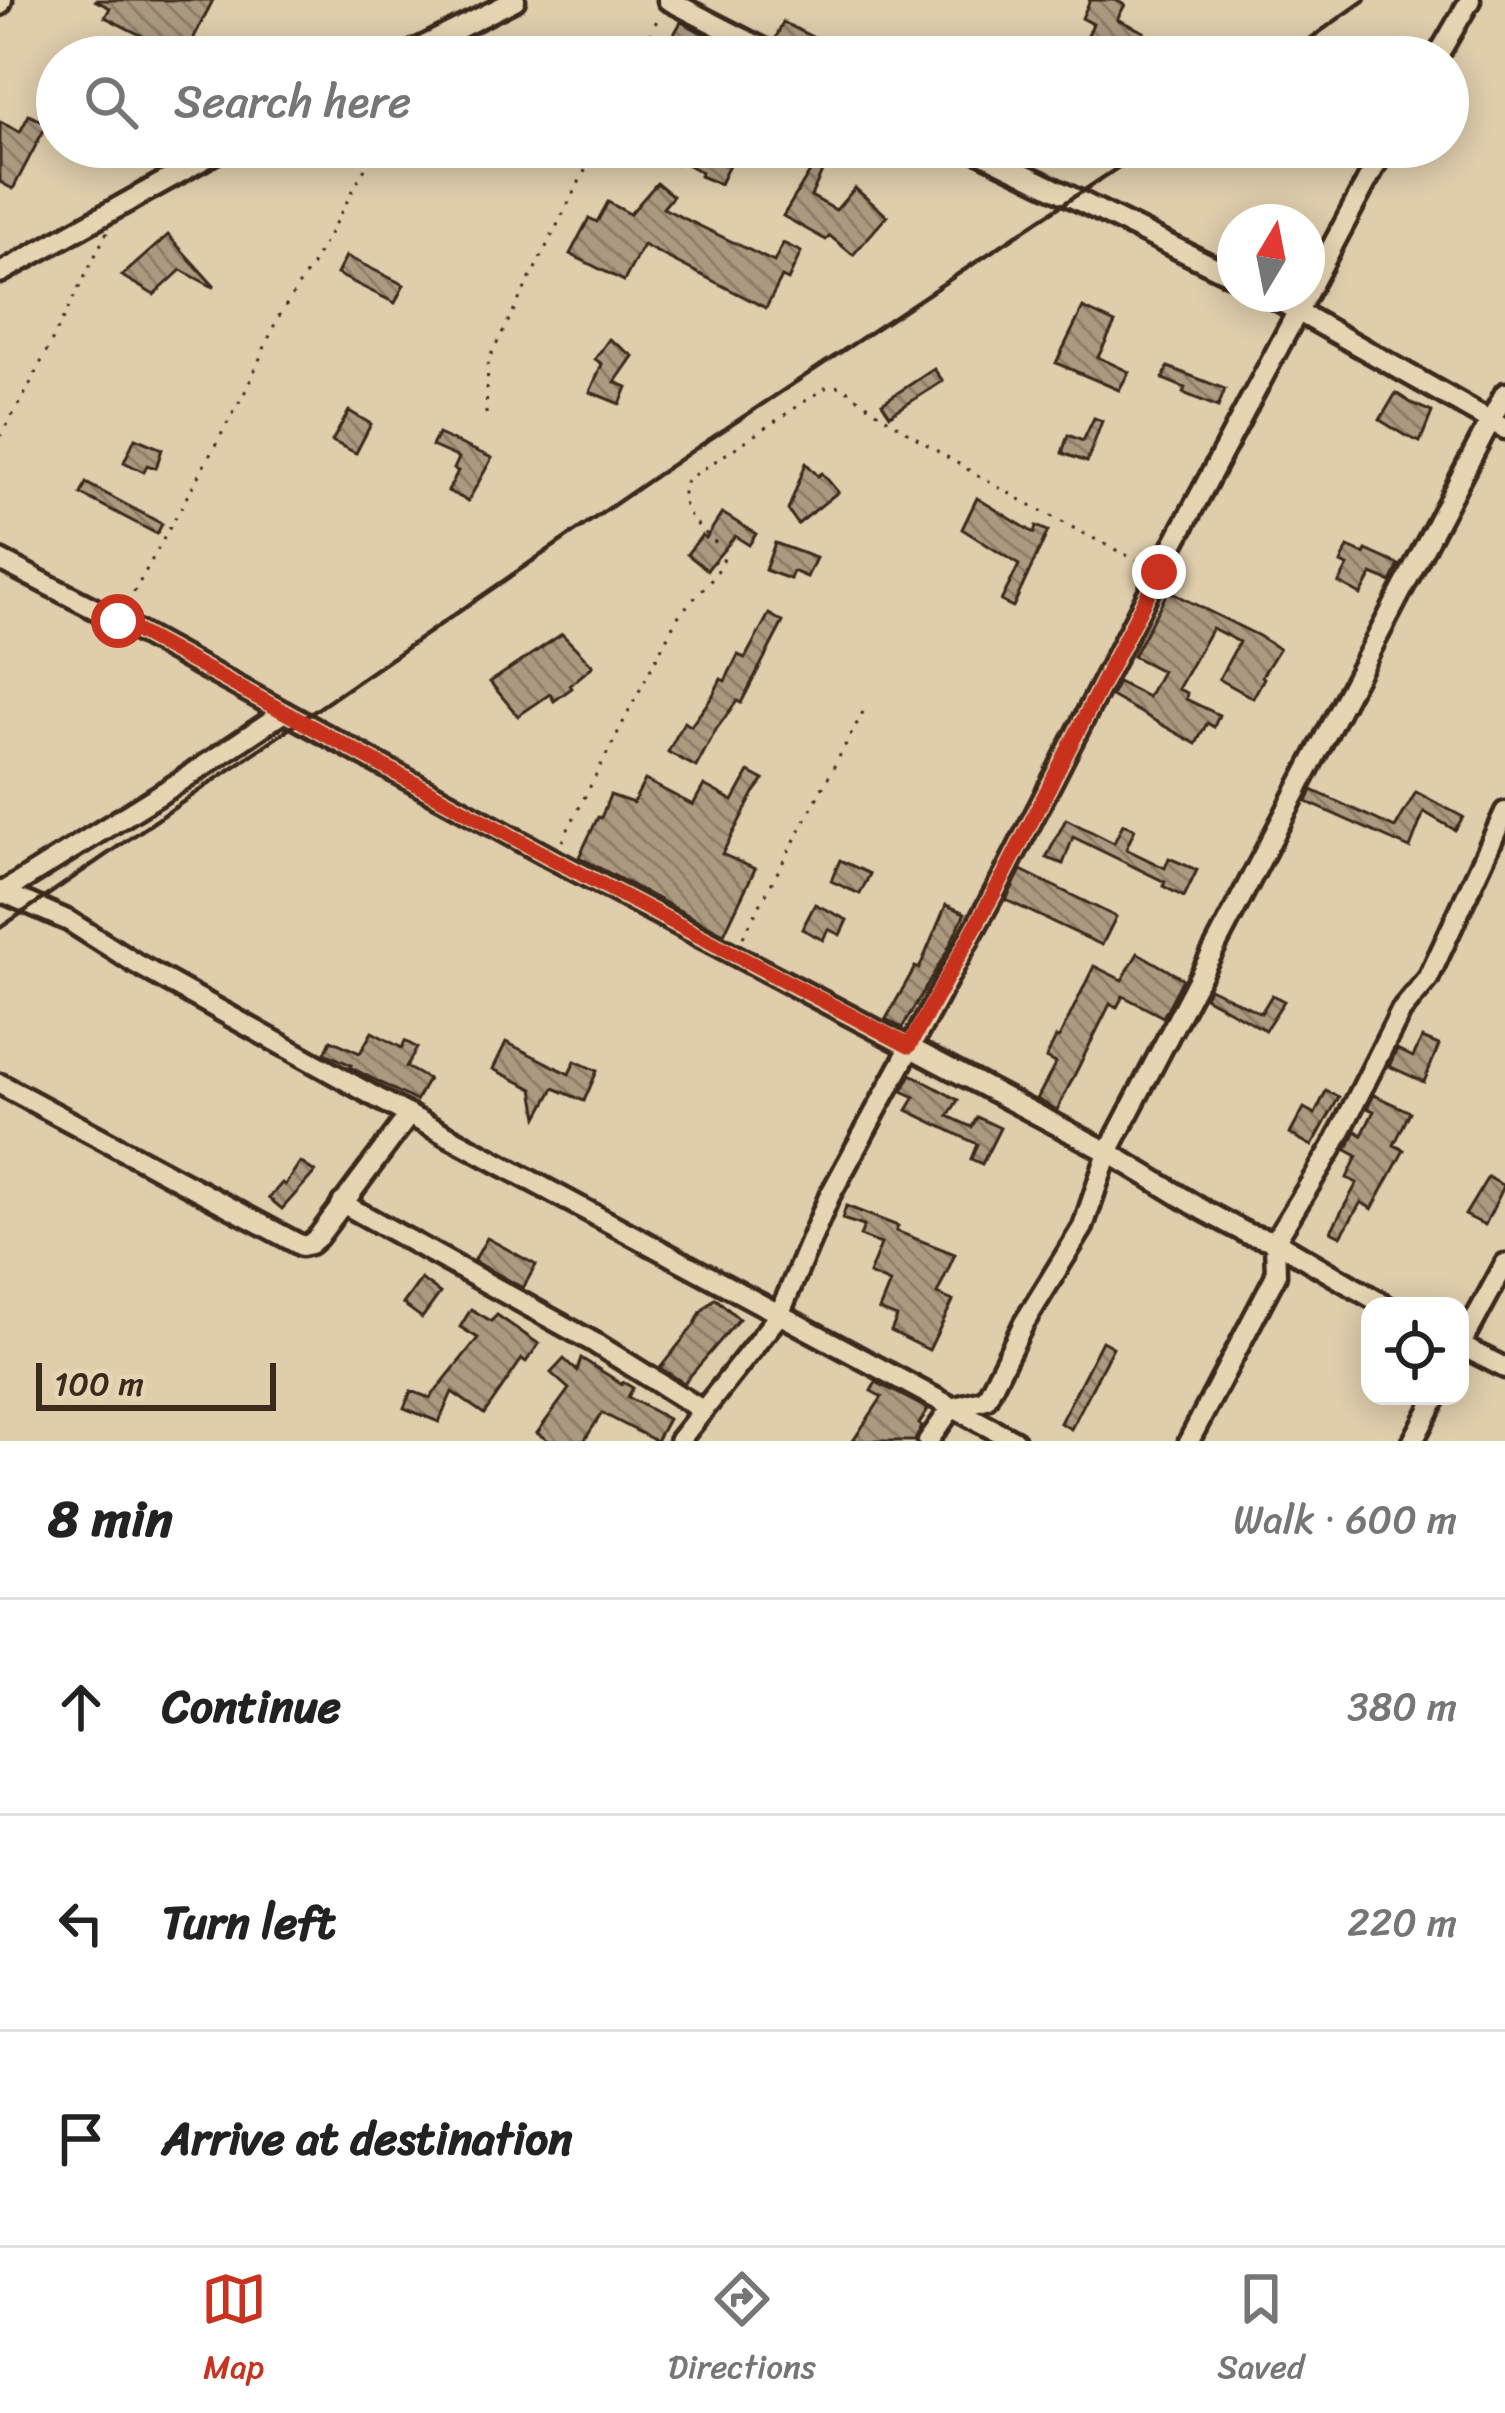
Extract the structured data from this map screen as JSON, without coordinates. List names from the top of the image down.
{
  "scale_bar": "100 m",
  "north": "top",
  "page": {
    "search": "Search here",
    "scale": "100 m",
    "heading": ["8 min", "Walk · 600 m"],
    "list": [
      ["Continue", "380 m"],
      ["Turn left", "220 m"],
      "Arrive at destination"
    ],
    "nav": ["Map", "Directions", "Saved"]
  }
}
